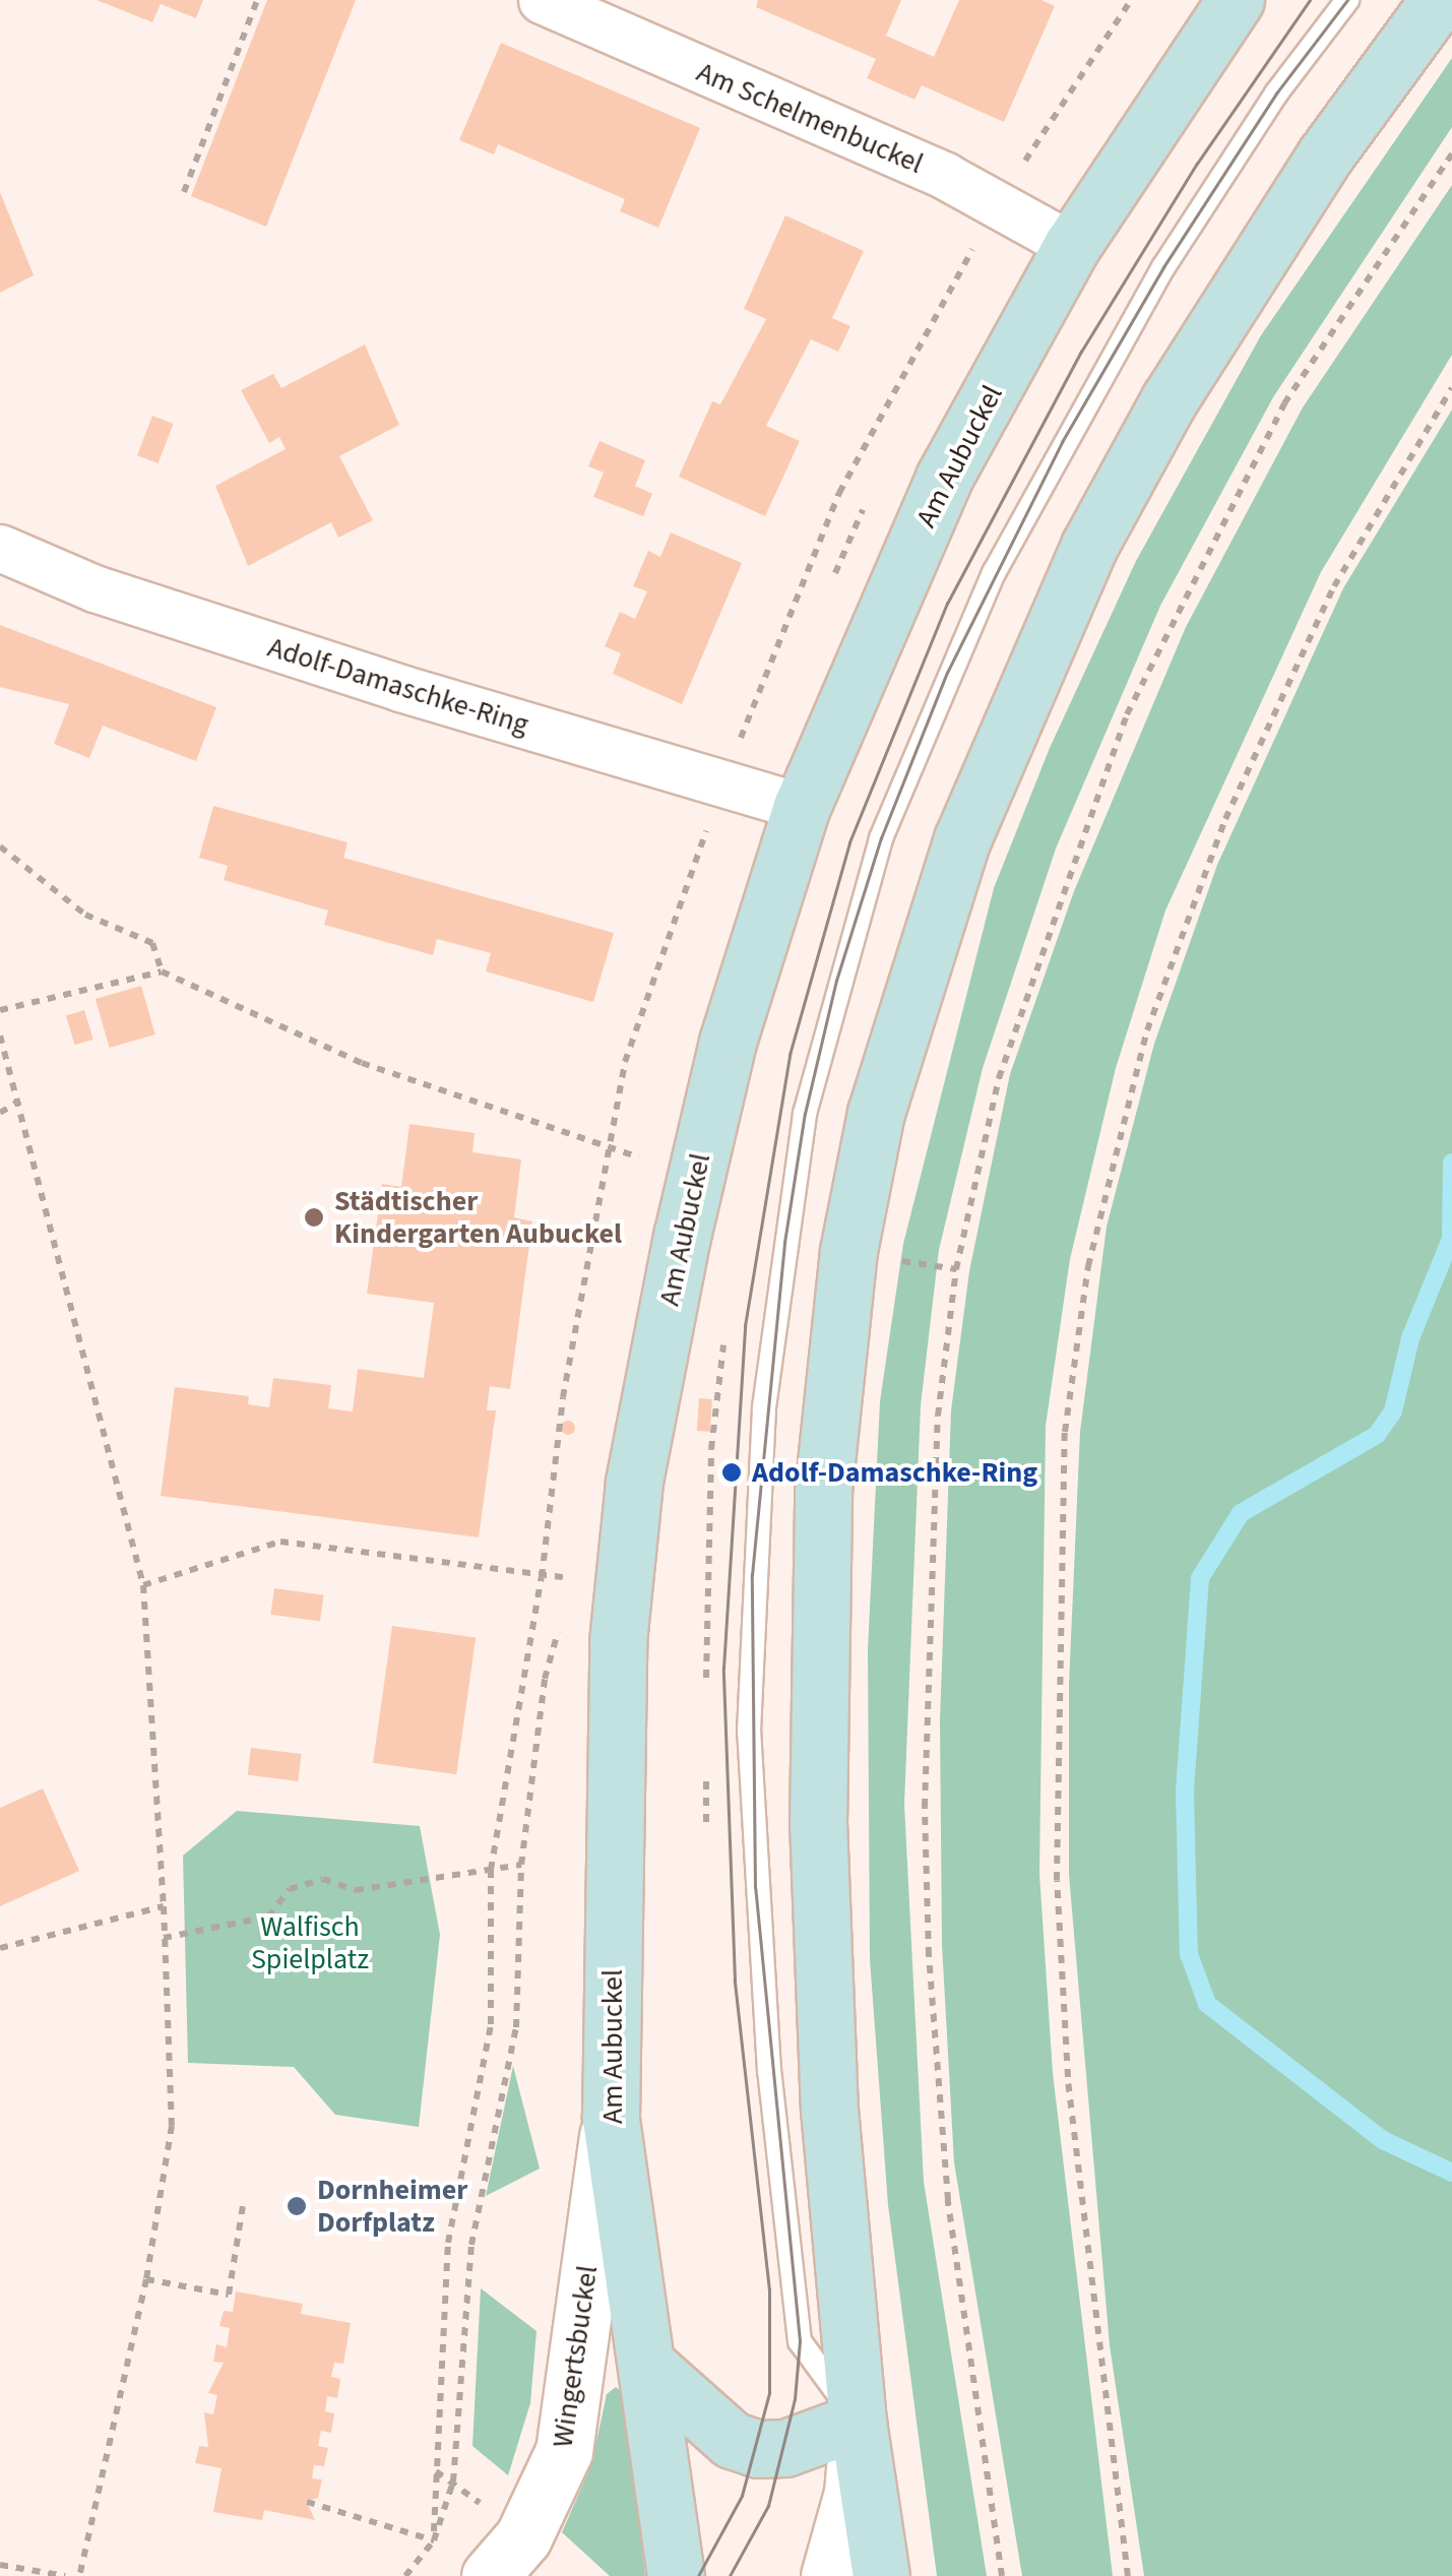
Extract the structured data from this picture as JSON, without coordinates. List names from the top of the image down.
{
  "streets": {
    "main road": ["Am Aubuckel"],
    "street": ["Am Schelmenbuckel", "Adolf-Damaschke-Ring", "Wingertsbuckel"]
  },
  "crossings": [
    ["Am Schelmenbuckel", "Am Aubuckel"],
    ["Am Aubuckel", "Adolf-Damaschke-Ring"],
    ["Am Aubuckel", "Wingertsbuckel"]
  ],
  "parks": ["Walfisch Spielplatz"],
  "places": ["Städtischer Kindergarten Aubuckel", "Adolf-Damaschke-Ring", "Dornheimer Dorfplatz"]
}
